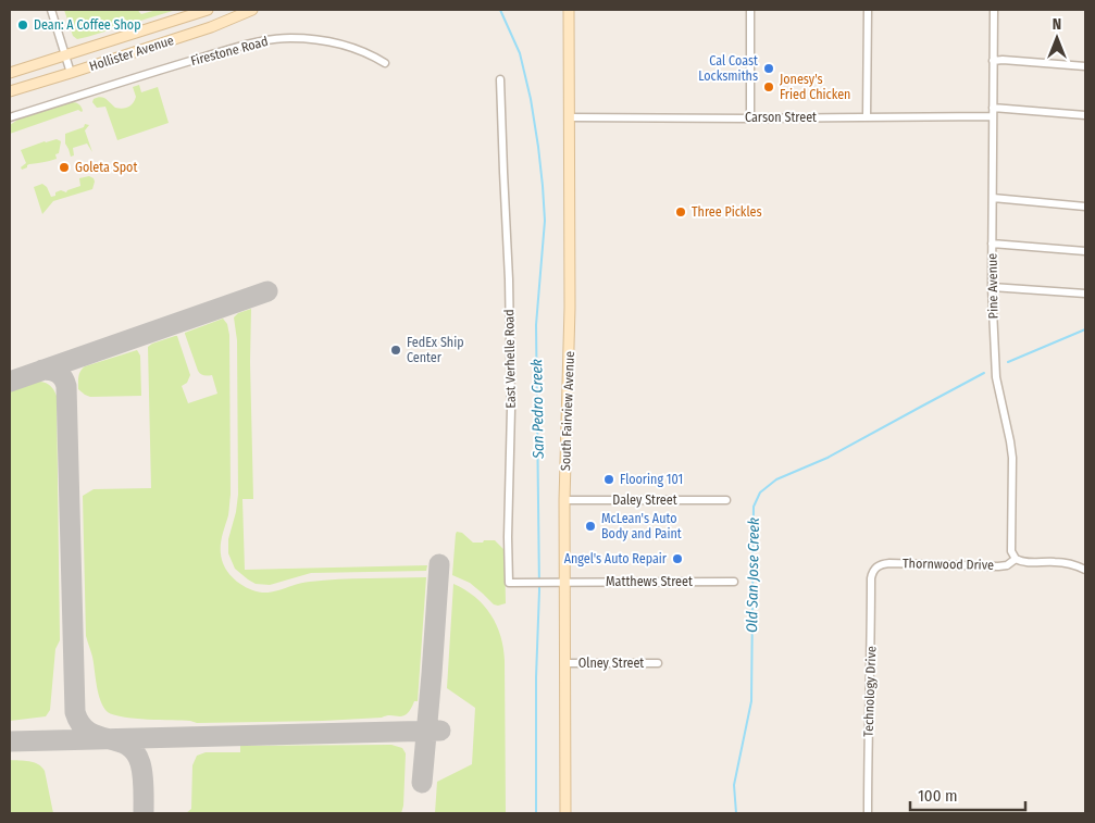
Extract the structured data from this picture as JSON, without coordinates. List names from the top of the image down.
{
  "streets": {
    "street": [
      "Firestone Road",
      "Hollister Avenue",
      "Carson Street",
      "Pine Avenue",
      "East Verhelle Road",
      "South Fairview Avenue",
      "Daley Street",
      "Thornwood Drive",
      "Matthews Street",
      "Olney Street",
      "Technology Drive"
    ]
  },
  "crossings": [
    ["Carson Street", "Pine Avenue"],
    ["Carson Street", "South Fairview Avenue"],
    ["Pine Avenue", "Thornwood Drive"],
    ["East Verhelle Road", "South Fairview Avenue"],
    ["East Verhelle Road", "Matthews Street"],
    ["South Fairview Avenue", "Daley Street"],
    ["South Fairview Avenue", "Matthews Street"],
    ["South Fairview Avenue", "Olney Street"],
    ["Thornwood Drive", "Technology Drive"]
  ],
  "water": ["San Pedro Creek", "Old San Jose Creek"],
  "places": [
    "Dean: A Coffee Shop",
    "Cal Coast Locksmiths",
    "Jonesy's Fried Chicken",
    "Goleta Spot",
    "Three Pickles",
    "FedEx Ship Center",
    "Flooring 101",
    "McLean's Auto Body and Paint",
    "Angel's Auto Repair"
  ],
  "scale_bar": "100 m",
  "north": "top"
}
